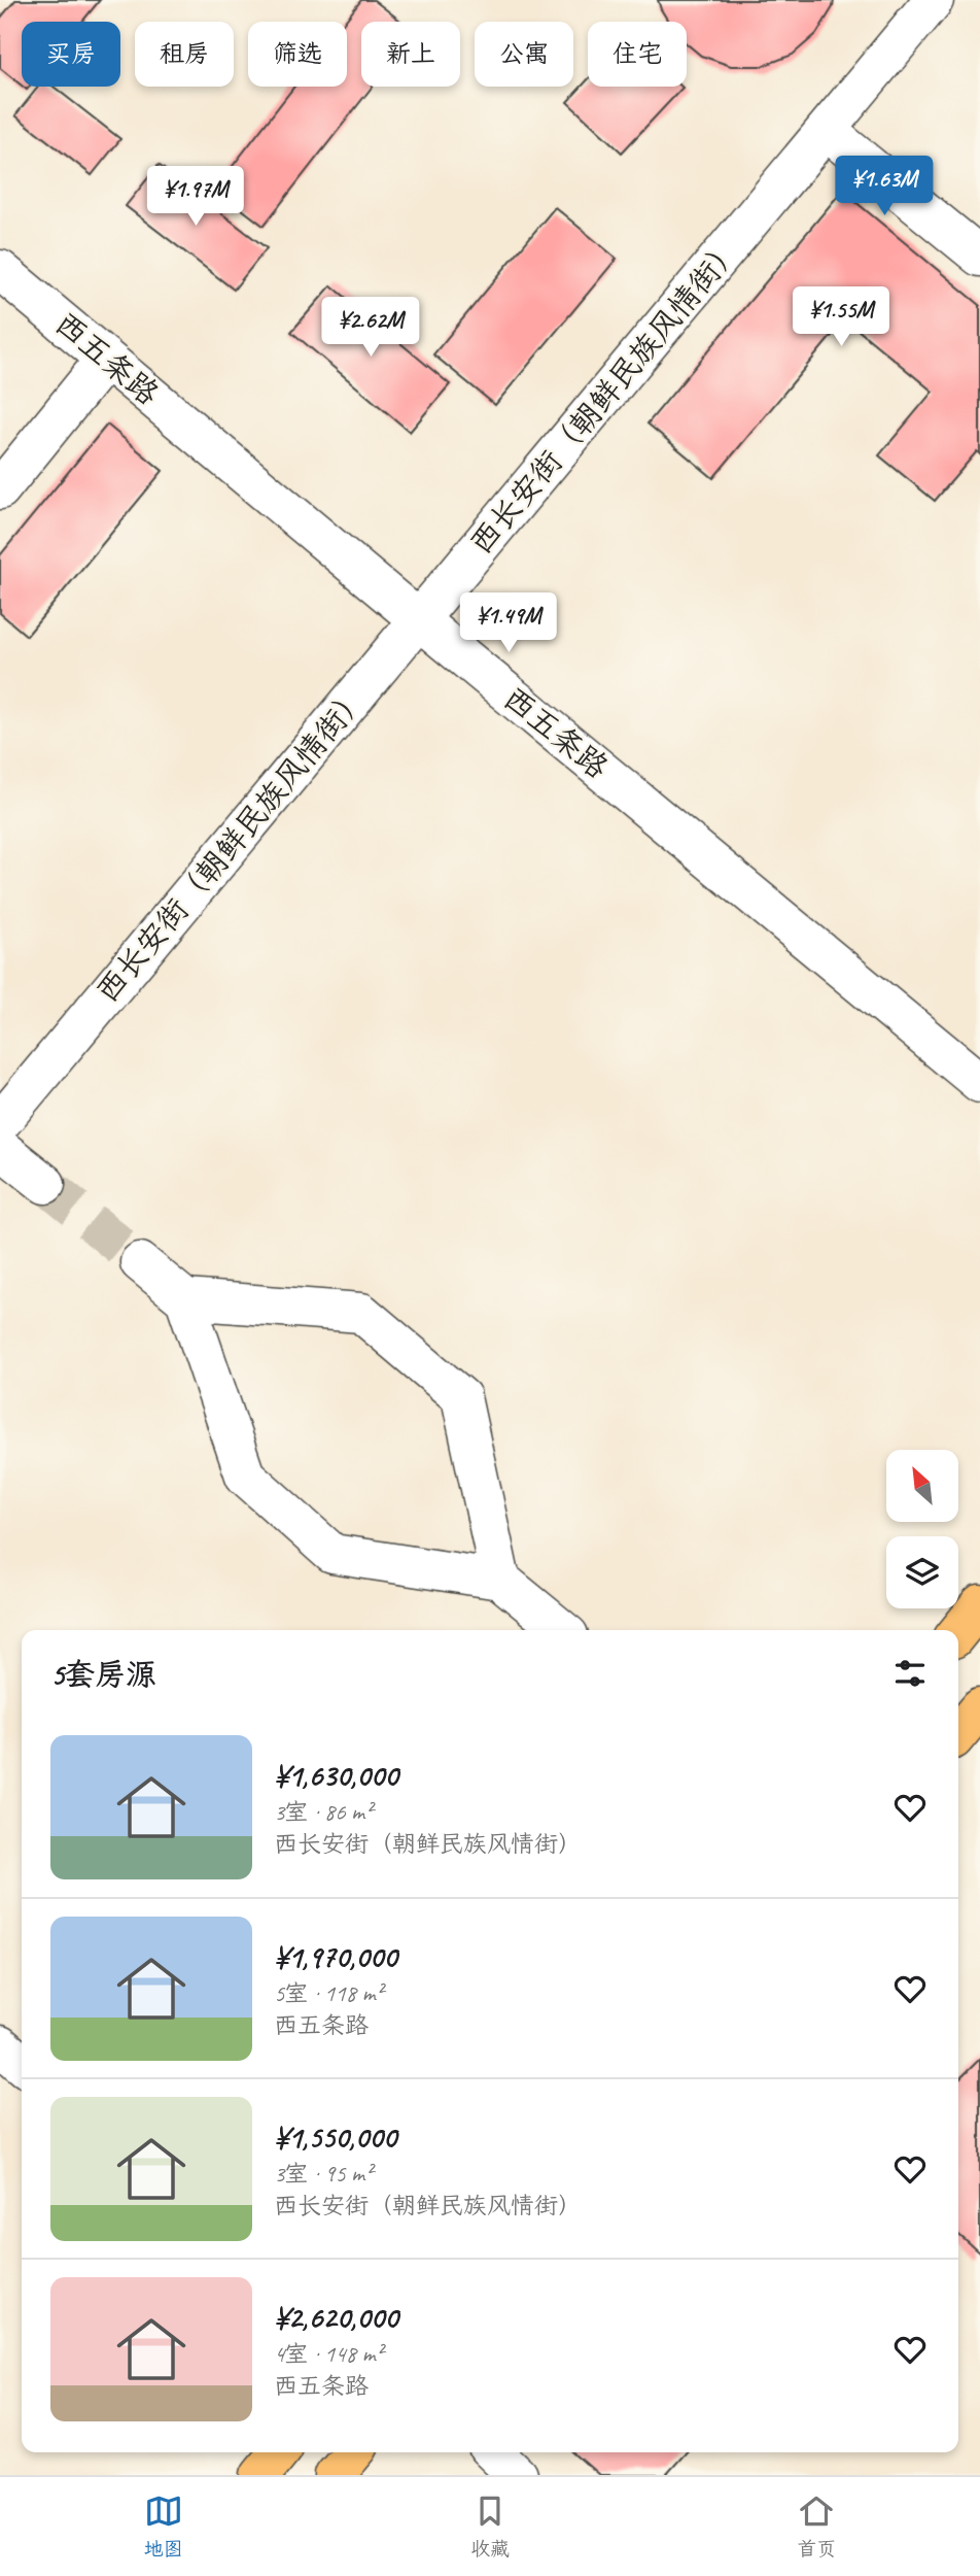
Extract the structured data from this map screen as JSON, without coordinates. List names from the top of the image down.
{
  "streets": {
    "street": ["西五条路", "西长安街（朝鲜民族风情街）"]
  },
  "crossings": [
    ["西五条路", "西长安街（朝鲜民族风情街）"]
  ],
  "north": "top left",
  "page": {
    "chip": [
      "买房",
      "租房",
      "筛选",
      "新上",
      "公寓",
      "住宅"
    ],
    "price": [
      "¥1.63M",
      "¥1.97M",
      "¥1.55M",
      "¥2.62M",
      "¥1.49M"
    ],
    "heading": "5套房源",
    "list": [
      {
        "name": "¥1,630,000",
        "note": "3室 · 86 m² · 西长安街（朝鲜民族风情街）"
      },
      {
        "name": "¥1,970,000",
        "note": "5室 · 118 m² · 西五条路"
      },
      {
        "name": "¥1,550,000",
        "note": "3室 · 95 m² · 西长安街（朝鲜民族风情街）"
      },
      {
        "name": "¥2,620,000",
        "note": "4室 · 148 m² · 西五条路"
      }
    ],
    "tabs": ["地图", "收藏", "首页"]
  }
}
